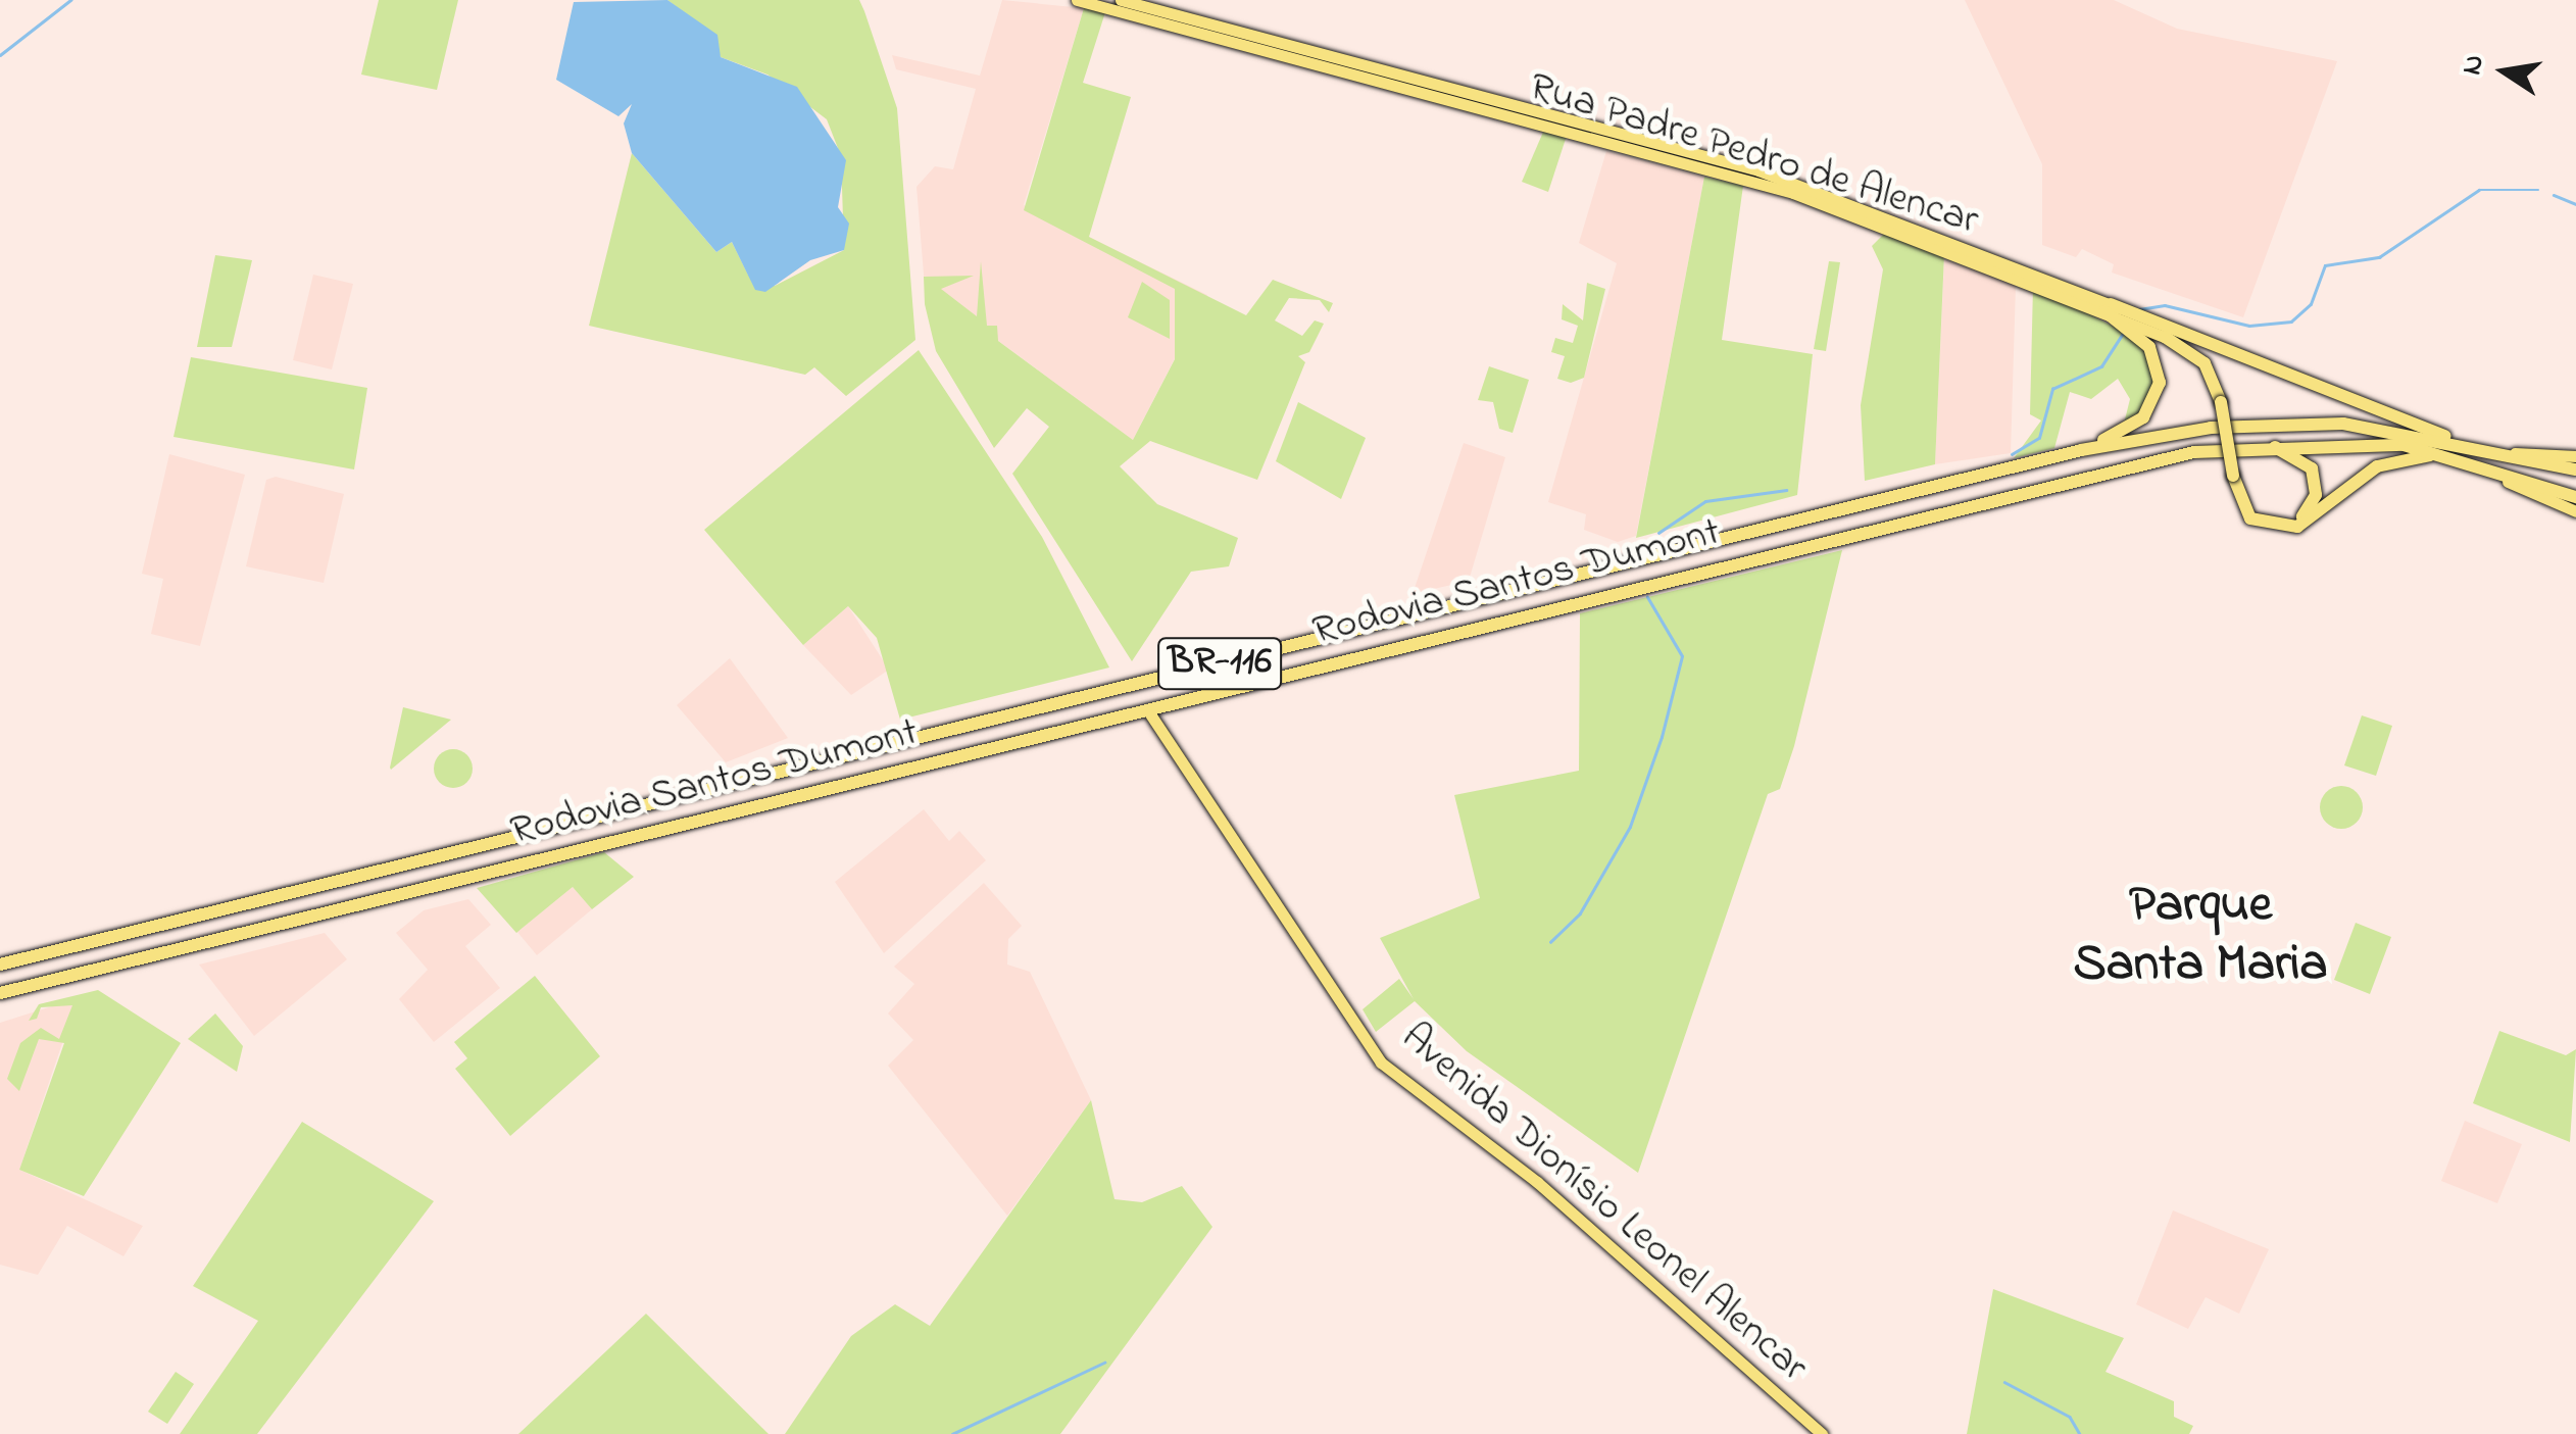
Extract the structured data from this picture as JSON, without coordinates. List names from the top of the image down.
{
  "streets": {
    "highway": ["Rodovia Santos Dumont", "BR-116"],
    "main road": ["Rua Padre Pedro de Alencar", "Avenida Dionísio Leonel Alencar"]
  },
  "crossings": [
    ["Rodovia Santos Dumont", "BR-116"],
    ["Rodovia Santos Dumont", "Avenida Dionísio Leonel Alencar"]
  ],
  "districts": ["Parque Santa Maria"],
  "north": "left"
}
